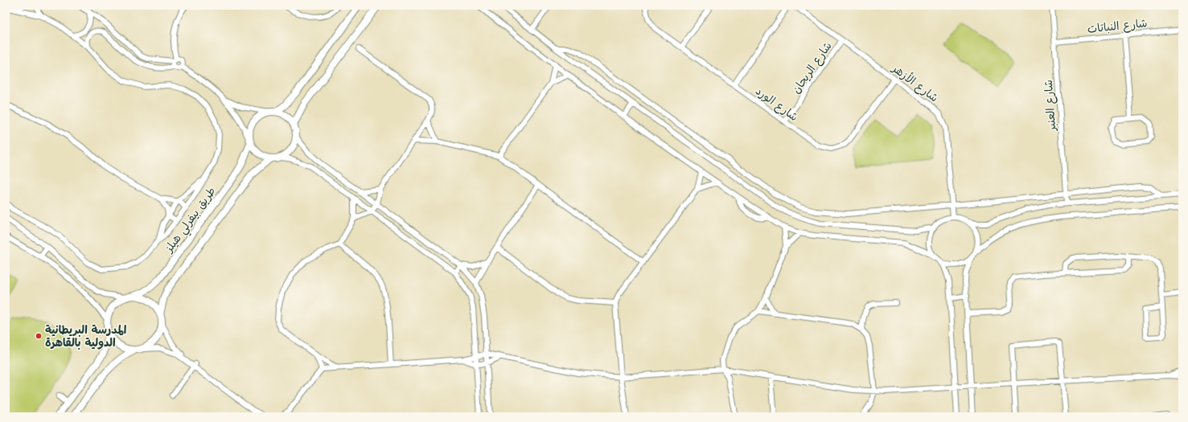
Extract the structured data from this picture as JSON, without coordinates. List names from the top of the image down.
{
  "streets": {
    "street": [
      "شارع النباتات",
      "شارع الريحان",
      "شارع الأزهر",
      "شارع الورد",
      "شارع العنبر",
      "طريق بيفرلي هيلز"
    ]
  },
  "crossings": [
    ["شارع النباتات", "شارع العنبر"],
    ["شارع الريحان", "شارع الأزهر"],
    ["شارع الريحان", "شارع الورد"],
    ["شارع الأزهر", "شارع الورد"]
  ],
  "places": ["المدرسة البريطانية الدولية بالقاهرة"]
}
